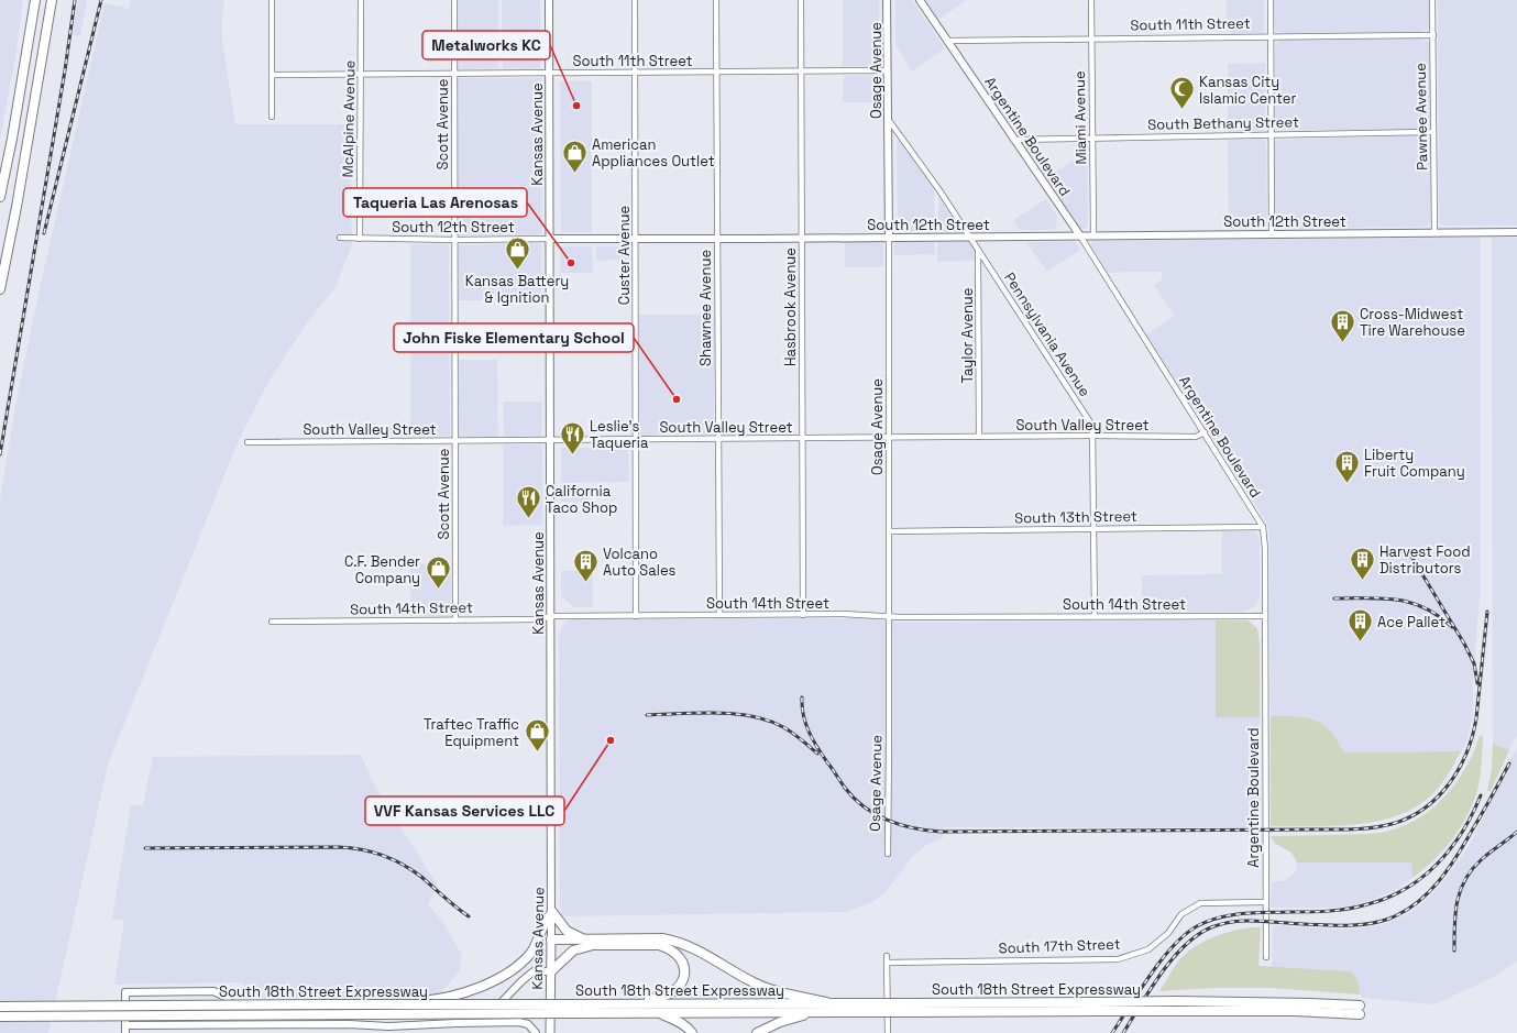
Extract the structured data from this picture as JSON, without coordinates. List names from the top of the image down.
{
  "streets": {
    "highway": ["South 18th Street Expressway"],
    "main road": ["Kansas Avenue"],
    "street": [
      "South 11th Street",
      "Osage Avenue",
      "Pawnee Avenue",
      "Miami Avenue",
      "McAlpine Avenue",
      "South Bethany Street",
      "Scott Avenue",
      "Argentine Boulevard",
      "South 12th Street",
      "Custer Avenue",
      "Hasbrook Avenue",
      "Shawnee Avenue",
      "Pennsylvania Avenue",
      "Taylor Avenue",
      "South Valley Street",
      "South 13th Street",
      "South 14th Street",
      "South 17th Street"
    ]
  },
  "crossings": [
    ["South 11th Street", "Osage Avenue"],
    ["South 11th Street", "Pawnee Avenue"],
    ["South 11th Street", "Miami Avenue"],
    ["South 11th Street", "McAlpine Avenue"],
    ["South 11th Street", "Scott Avenue"],
    ["South 11th Street", "Kansas Avenue"],
    ["South 11th Street", "Argentine Boulevard"],
    ["South 11th Street", "Custer Avenue"],
    ["South 11th Street", "Hasbrook Avenue"],
    ["South 11th Street", "Shawnee Avenue"],
    ["Osage Avenue", "South 12th Street"],
    ["Osage Avenue", "South Valley Street"],
    ["Osage Avenue", "South 13th Street"],
    ["Osage Avenue", "South 14th Street"],
    ["Pawnee Avenue", "South Bethany Street"],
    ["Pawnee Avenue", "South 12th Street"],
    ["Miami Avenue", "South Bethany Street"],
    ["Miami Avenue", "South 12th Street"],
    ["McAlpine Avenue", "South 12th Street"],
    ["South Bethany Street", "Argentine Boulevard"],
    ["Scott Avenue", "South 12th Street"],
    ["Scott Avenue", "South Valley Street"],
    ["Scott Avenue", "South 14th Street"],
    ["Kansas Avenue", "South 12th Street"],
    ["Kansas Avenue", "South Valley Street"],
    ["Kansas Avenue", "South 14th Street"],
    ["Argentine Boulevard", "South 12th Street"],
    ["Argentine Boulevard", "South Valley Street"],
    ["Argentine Boulevard", "South 13th Street"],
    ["Argentine Boulevard", "South 14th Street"],
    ["Argentine Boulevard", "South 17th Street"],
    ["South 12th Street", "Custer Avenue"],
    ["South 12th Street", "Hasbrook Avenue"],
    ["South 12th Street", "Shawnee Avenue"],
    ["Custer Avenue", "South Valley Street"],
    ["Custer Avenue", "South 14th Street"],
    ["Hasbrook Avenue", "South Valley Street"],
    ["Hasbrook Avenue", "South 14th Street"],
    ["Shawnee Avenue", "South Valley Street"],
    ["Shawnee Avenue", "South 14th Street"],
    ["Pennsylvania Avenue", "Taylor Avenue"],
    ["Pennsylvania Avenue", "South Valley Street"],
    ["Pennsylvania Avenue", "South 13th Street"],
    ["Pennsylvania Avenue", "South 14th Street"],
    ["Taylor Avenue", "South Valley Street"]
  ],
  "places": {
    "other": [
      "Metalworks KC",
      "Taqueria Las Arenosas",
      "John Fiske Elementary School",
      "VVF Kansas Services LLC"
    ],
    "mosque": ["Kansas City Islamic Center"],
    "shop": [
      "American Appliances Outlet",
      "Kansas Battery & Ignition",
      "C.F. Bender Company",
      "Traftec Traffic Equipment"
    ],
    "building": [
      "Cross-Midwest Tire Warehouse",
      "Liberty Fruit Company",
      "Harvest Food Distributors",
      "Volcano Auto Sales",
      "Ace Pallet"
    ],
    "restaurant": ["Leslie's Taqueria", "California Taco Shop"]
  }
}
